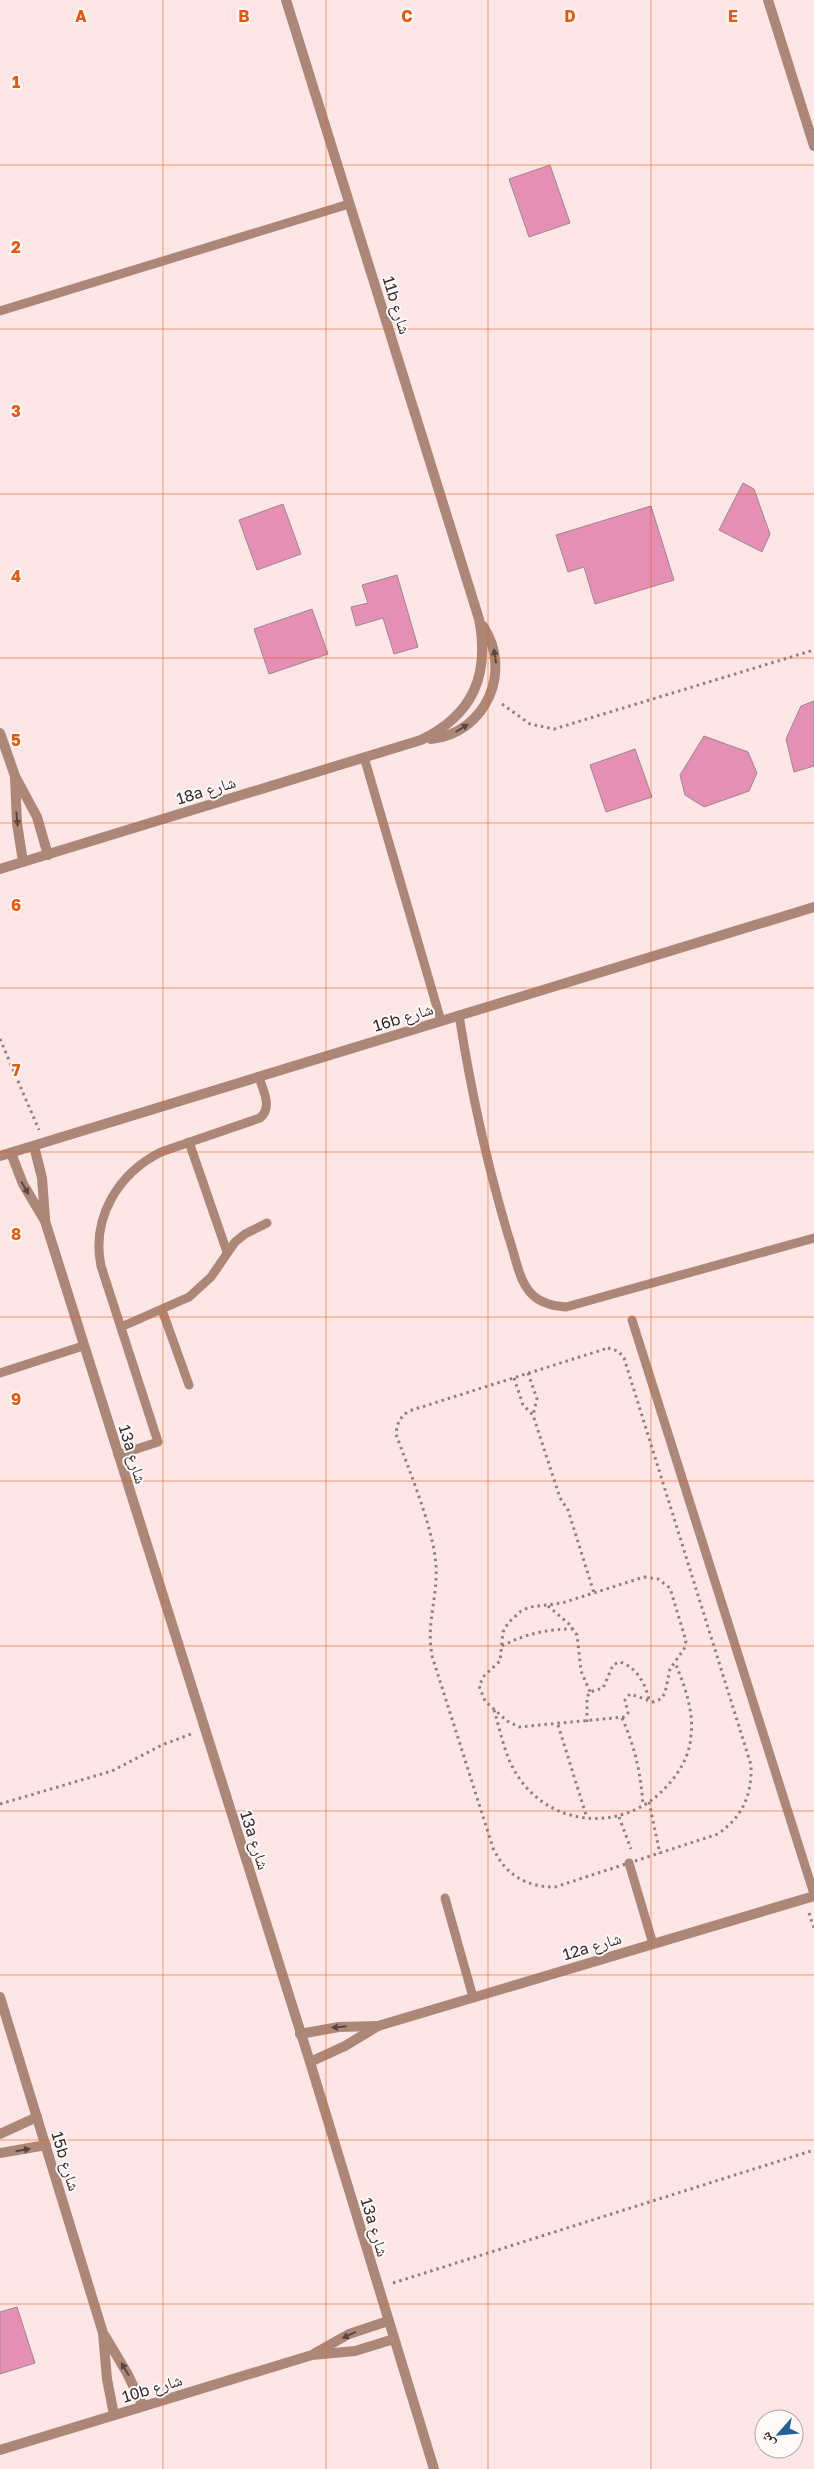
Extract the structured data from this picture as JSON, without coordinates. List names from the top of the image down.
{
  "streets": {
    "street": [
      "11b شارع",
      "18a شارع",
      "16b شارع",
      "13a شارع",
      "12a شارع",
      "15b شارع",
      "10b شارع"
    ]
  },
  "crossings": [
    ["11b شارع", "18a شارع"],
    ["16b شارع", "13a شارع"],
    ["13a شارع", "12a شارع"],
    ["13a شارع", "10b شارع"],
    ["15b شارع", "10b شارع"]
  ],
  "north": "bottom left",
  "grid": {
    "columns": [
      "A",
      "B",
      "C",
      "D",
      "E"
    ],
    "rows": [
      "1",
      "2",
      "3",
      "4",
      "5",
      "6",
      "7",
      "8",
      "9"
    ]
  }
}
